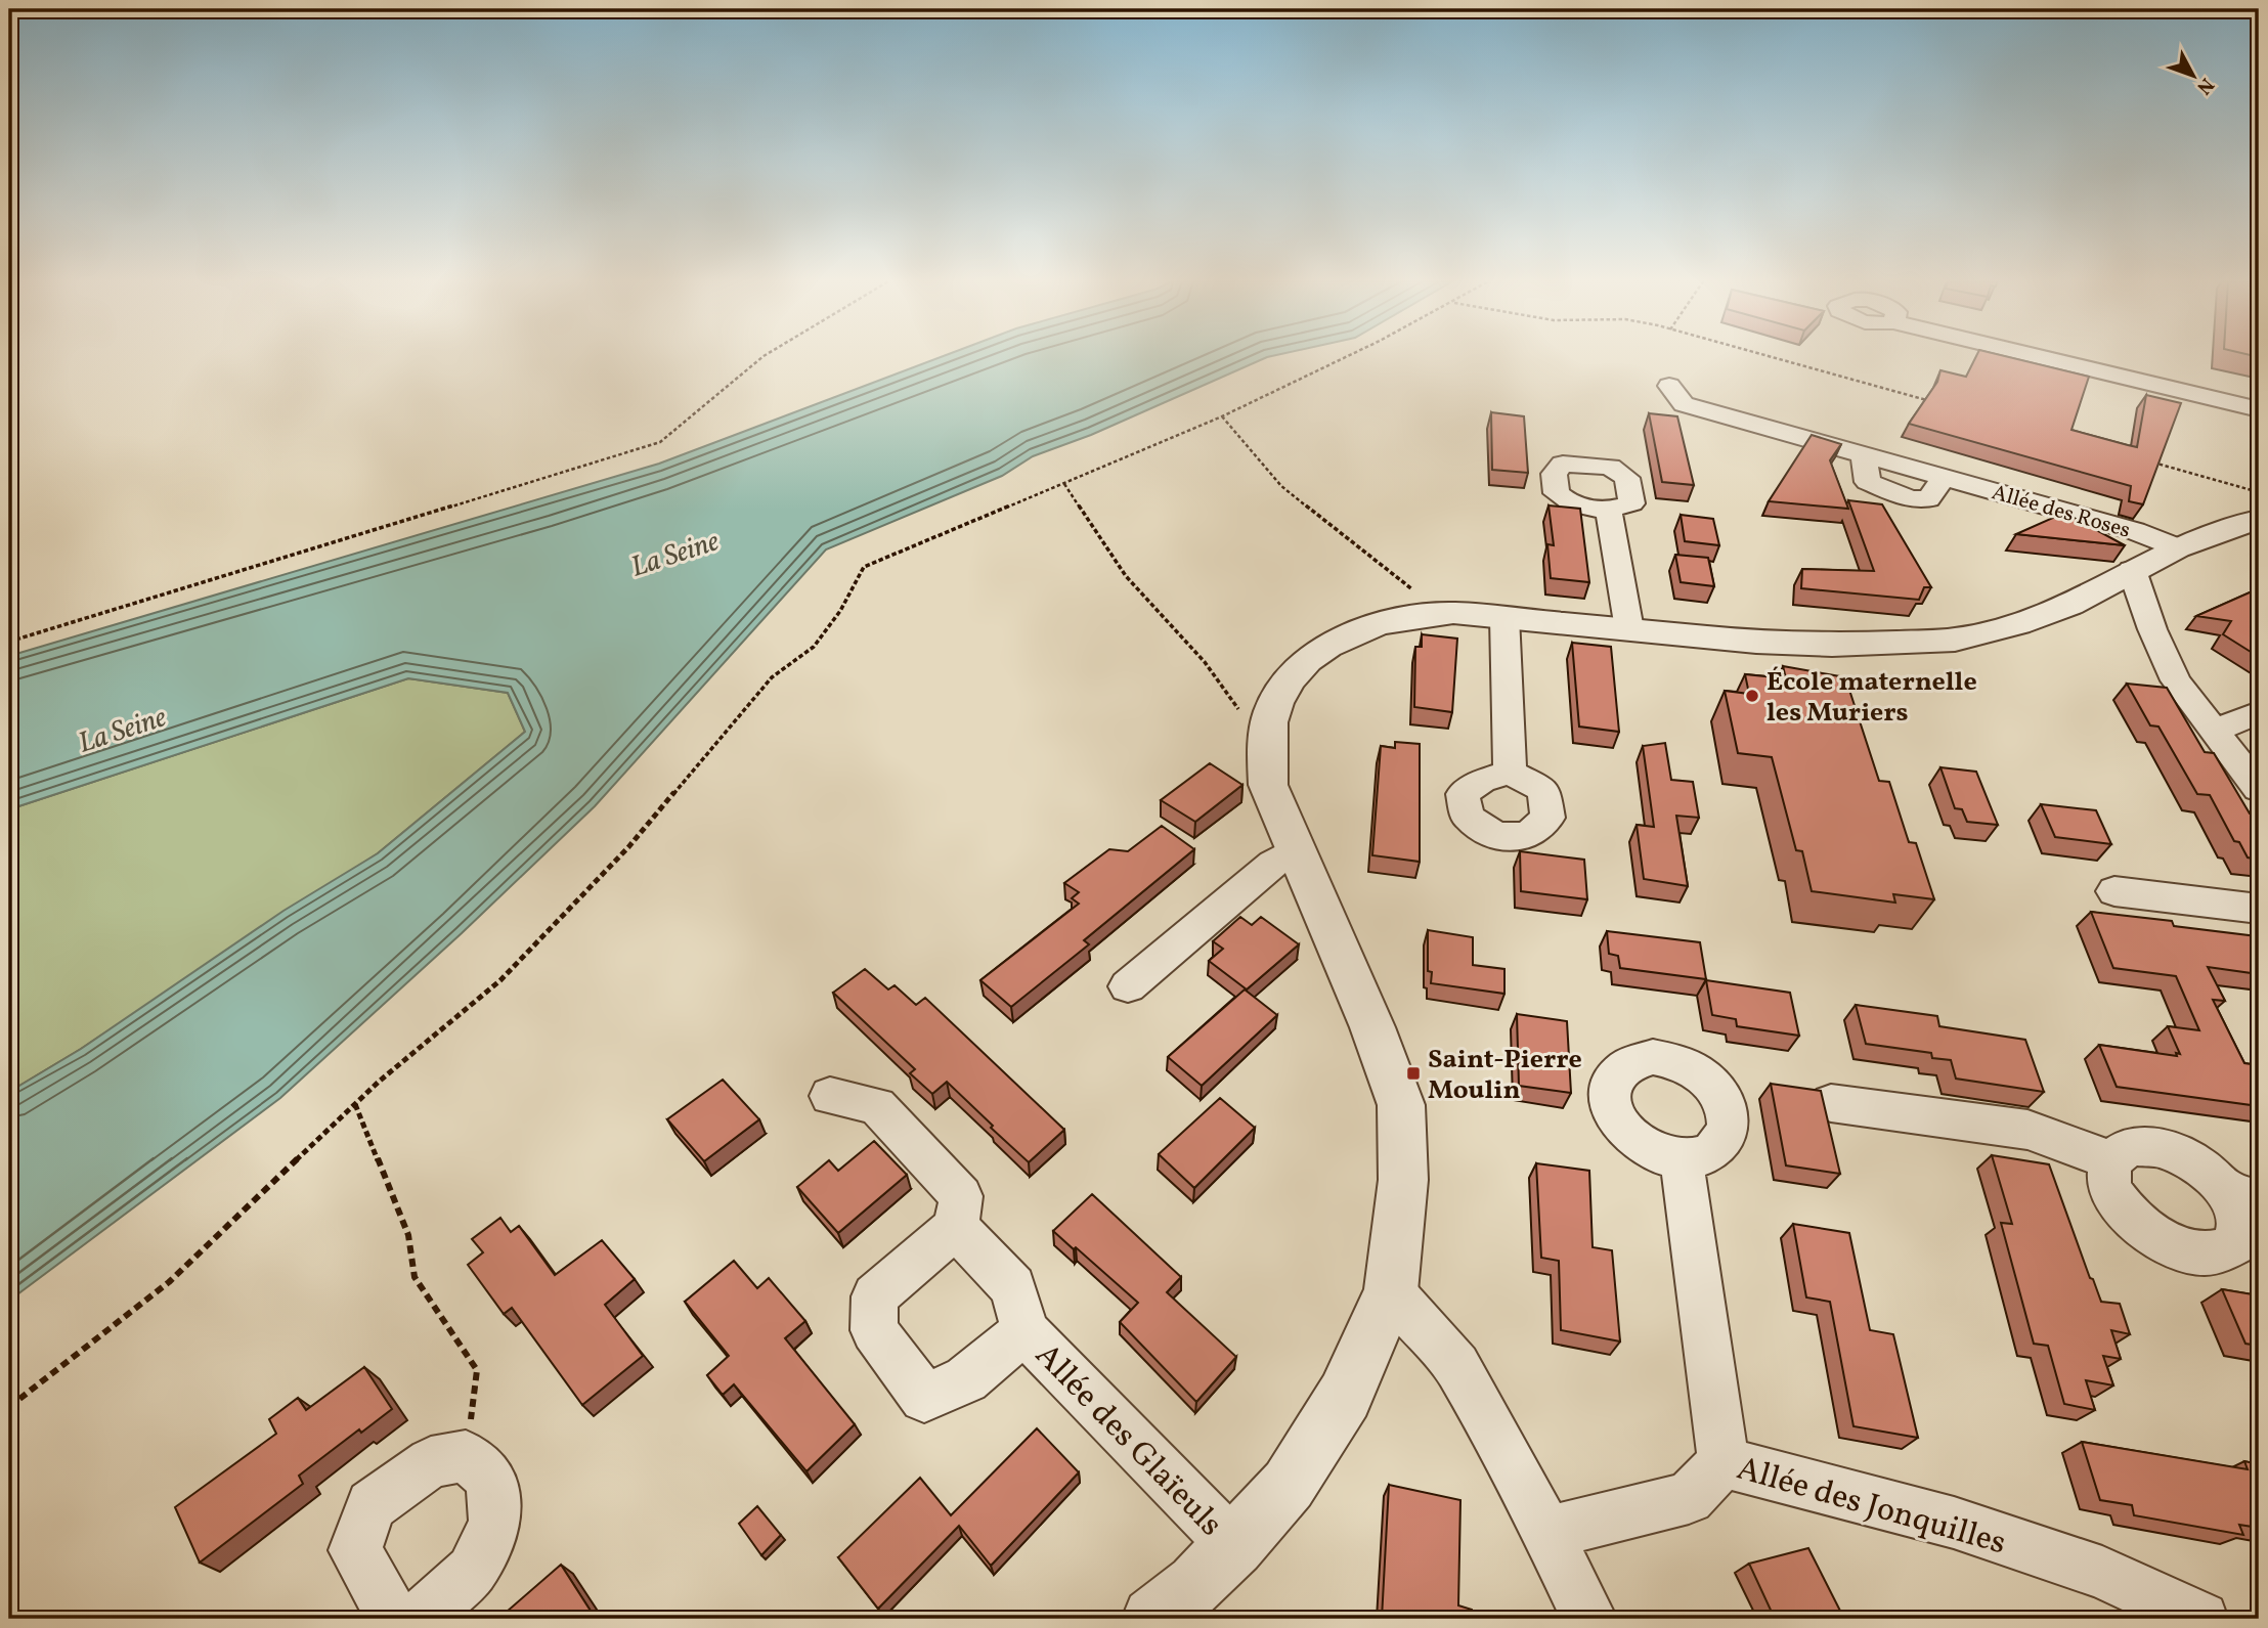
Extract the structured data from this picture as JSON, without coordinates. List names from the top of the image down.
{
  "streets": {
    "street": ["Allée des Roses", "Allée des Glaïeuls", "Allée des Jonquilles"]
  },
  "water": ["La Seine"],
  "places": {
    "other": ["École maternelle les Muriers"],
    "transit": ["Saint-Pierre Moulin"]
  },
  "north": "bottom right"
}
